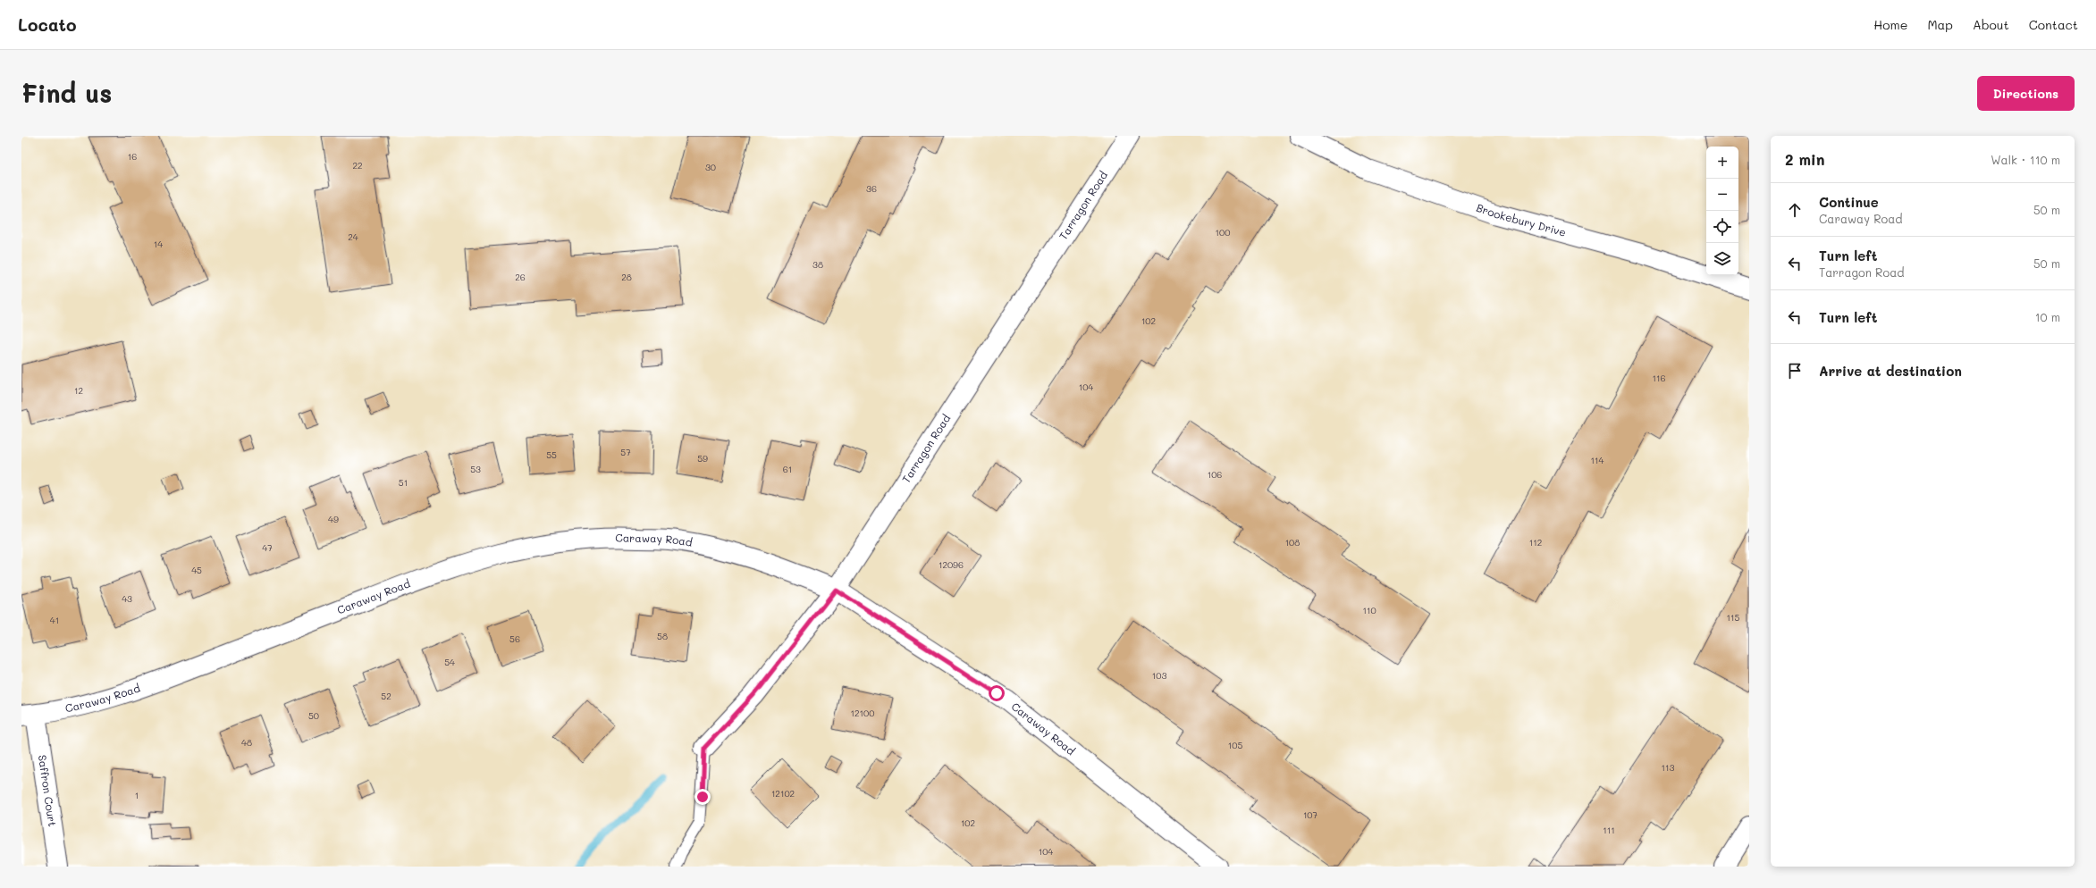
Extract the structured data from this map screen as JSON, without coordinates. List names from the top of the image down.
{
  "streets": {
    "street": [
      "Tarragon Road",
      "Brookebury Drive",
      "Caraway Road",
      "Saffron Court"
    ]
  },
  "crossings": [
    ["Tarragon Road", "Caraway Road"],
    ["Caraway Road", "Saffron Court"]
  ],
  "house_numbers": [
    "16",
    "22",
    "30",
    "36",
    "100",
    "24",
    "14",
    "38",
    "26",
    "28",
    "102",
    "116",
    "104",
    "12",
    "57",
    "55",
    "59",
    "114",
    "53",
    "61",
    "106",
    "51",
    "49",
    "108",
    "112",
    "47",
    "12096",
    "45",
    "43",
    "110",
    "115",
    "41",
    "58",
    "56",
    "54",
    "103",
    "52",
    "12100",
    "50",
    "48",
    "105",
    "113",
    "12102",
    "1",
    "107",
    "102",
    "111",
    "104"
  ],
  "page": {
    "header": "Locato",
    "nav": [
      "Home",
      "Map",
      "About",
      "Contact"
    ],
    "buttons": "Directions",
    "title": "Find us",
    "heading": ["2 min", "Walk · 110 m"],
    "map_buttons": ["+", "−"],
    "list": [
      ["Continue", "Caraway Road", "50 m"],
      ["Turn left", "Tarragon Road", "50 m"],
      ["Turn left", "10 m"],
      "Arrive at destination"
    ]
  }
}
